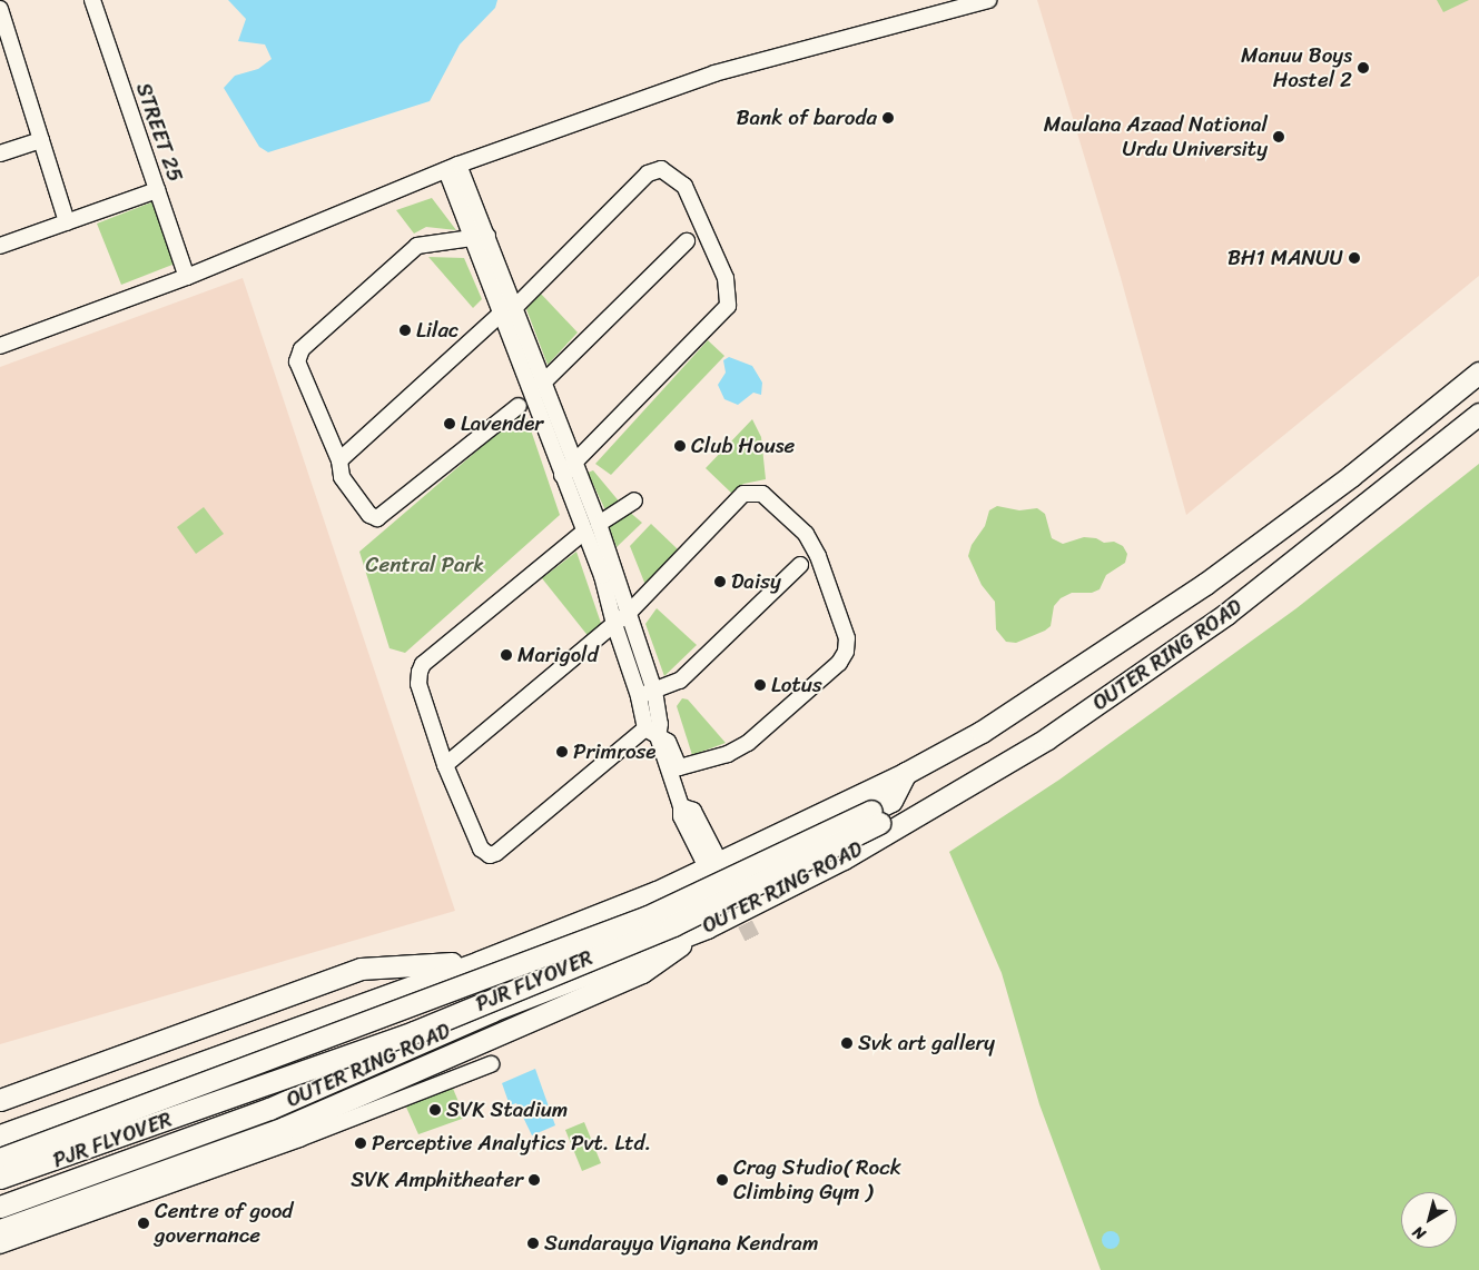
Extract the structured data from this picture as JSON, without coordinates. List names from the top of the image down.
{
  "streets": {
    "highway": ["OUTER RING ROAD", "PJR FLYOVER"],
    "street": ["STREET 25"]
  },
  "crossings": [
    ["OUTER RING ROAD", "PJR FLYOVER"]
  ],
  "parks": ["Central Park"],
  "places": [
    "Manuu Boys Hostel 2",
    "Bank of baroda",
    "Maulana Azaad National Urdu University",
    "BH1 MANUU",
    "Lilac",
    "Lavender",
    "Club House",
    "Daisy",
    "Marigold",
    "Lotus",
    "Primrose",
    "Svk art gallery",
    "SVK Stadium",
    "Perceptive Analytics Pvt. Ltd.",
    "SVK Amphitheater",
    "Crag Studio( Rock Climbing Gym )",
    "Centre of good governance",
    "Sundarayya Vignana Kendram"
  ],
  "north": "bottom left"
}
